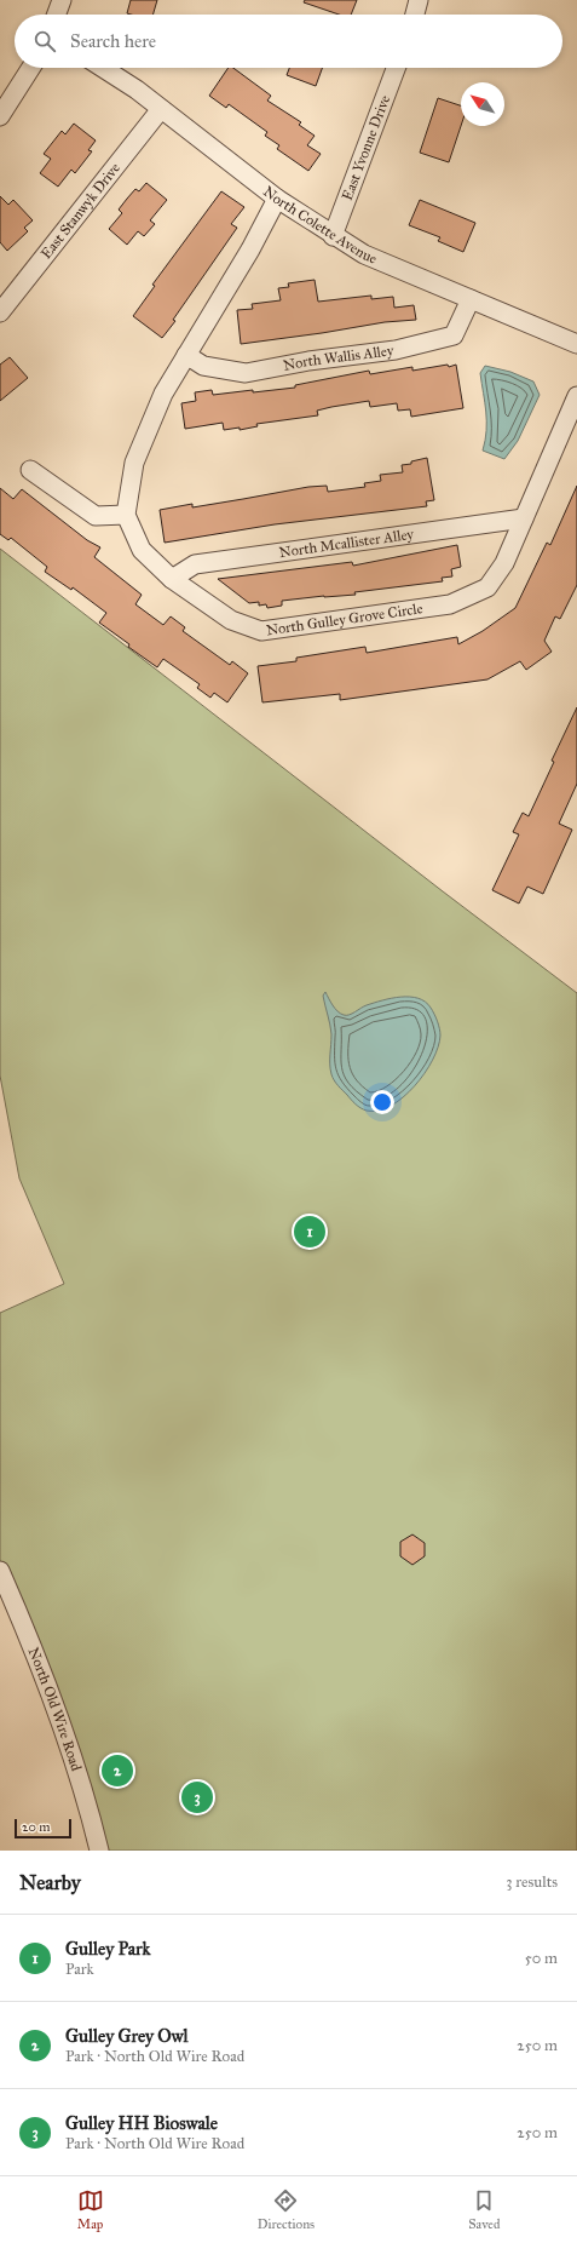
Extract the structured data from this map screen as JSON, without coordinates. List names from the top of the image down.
{
  "streets": {
    "street": [
      "East Yvonne Drive",
      "East Stanwyk Drive",
      "North Colette Avenue",
      "North Wallis Alley",
      "North Mcallister Alley",
      "North Gulley Grove Circle",
      "North Old Wire Road"
    ]
  },
  "crossings": [
    ["East Yvonne Drive", "North Colette Avenue"],
    ["East Stanwyk Drive", "North Colette Avenue"],
    ["North Colette Avenue", "North Wallis Alley"],
    ["North Mcallister Alley", "North Gulley Grove Circle"]
  ],
  "scale_bar": "20 m",
  "north": "top left",
  "page": {
    "search": "Search here",
    "pins": ["1", "2", "3"],
    "scale": "20 m",
    "heading": ["Nearby", "3 results"],
    "list": [
      {
        "mark": "1",
        "name": "Gulley Park",
        "note": "Park",
        "value": "50 m"
      },
      {
        "mark": "2",
        "name": "Gulley Grey Owl",
        "note": "Park · North Old Wire Road",
        "value": "250 m"
      },
      {
        "mark": "3",
        "name": "Gulley HH Bioswale",
        "note": "Park · North Old Wire Road",
        "value": "250 m"
      }
    ],
    "nav": ["Map", "Directions", "Saved"]
  }
}
